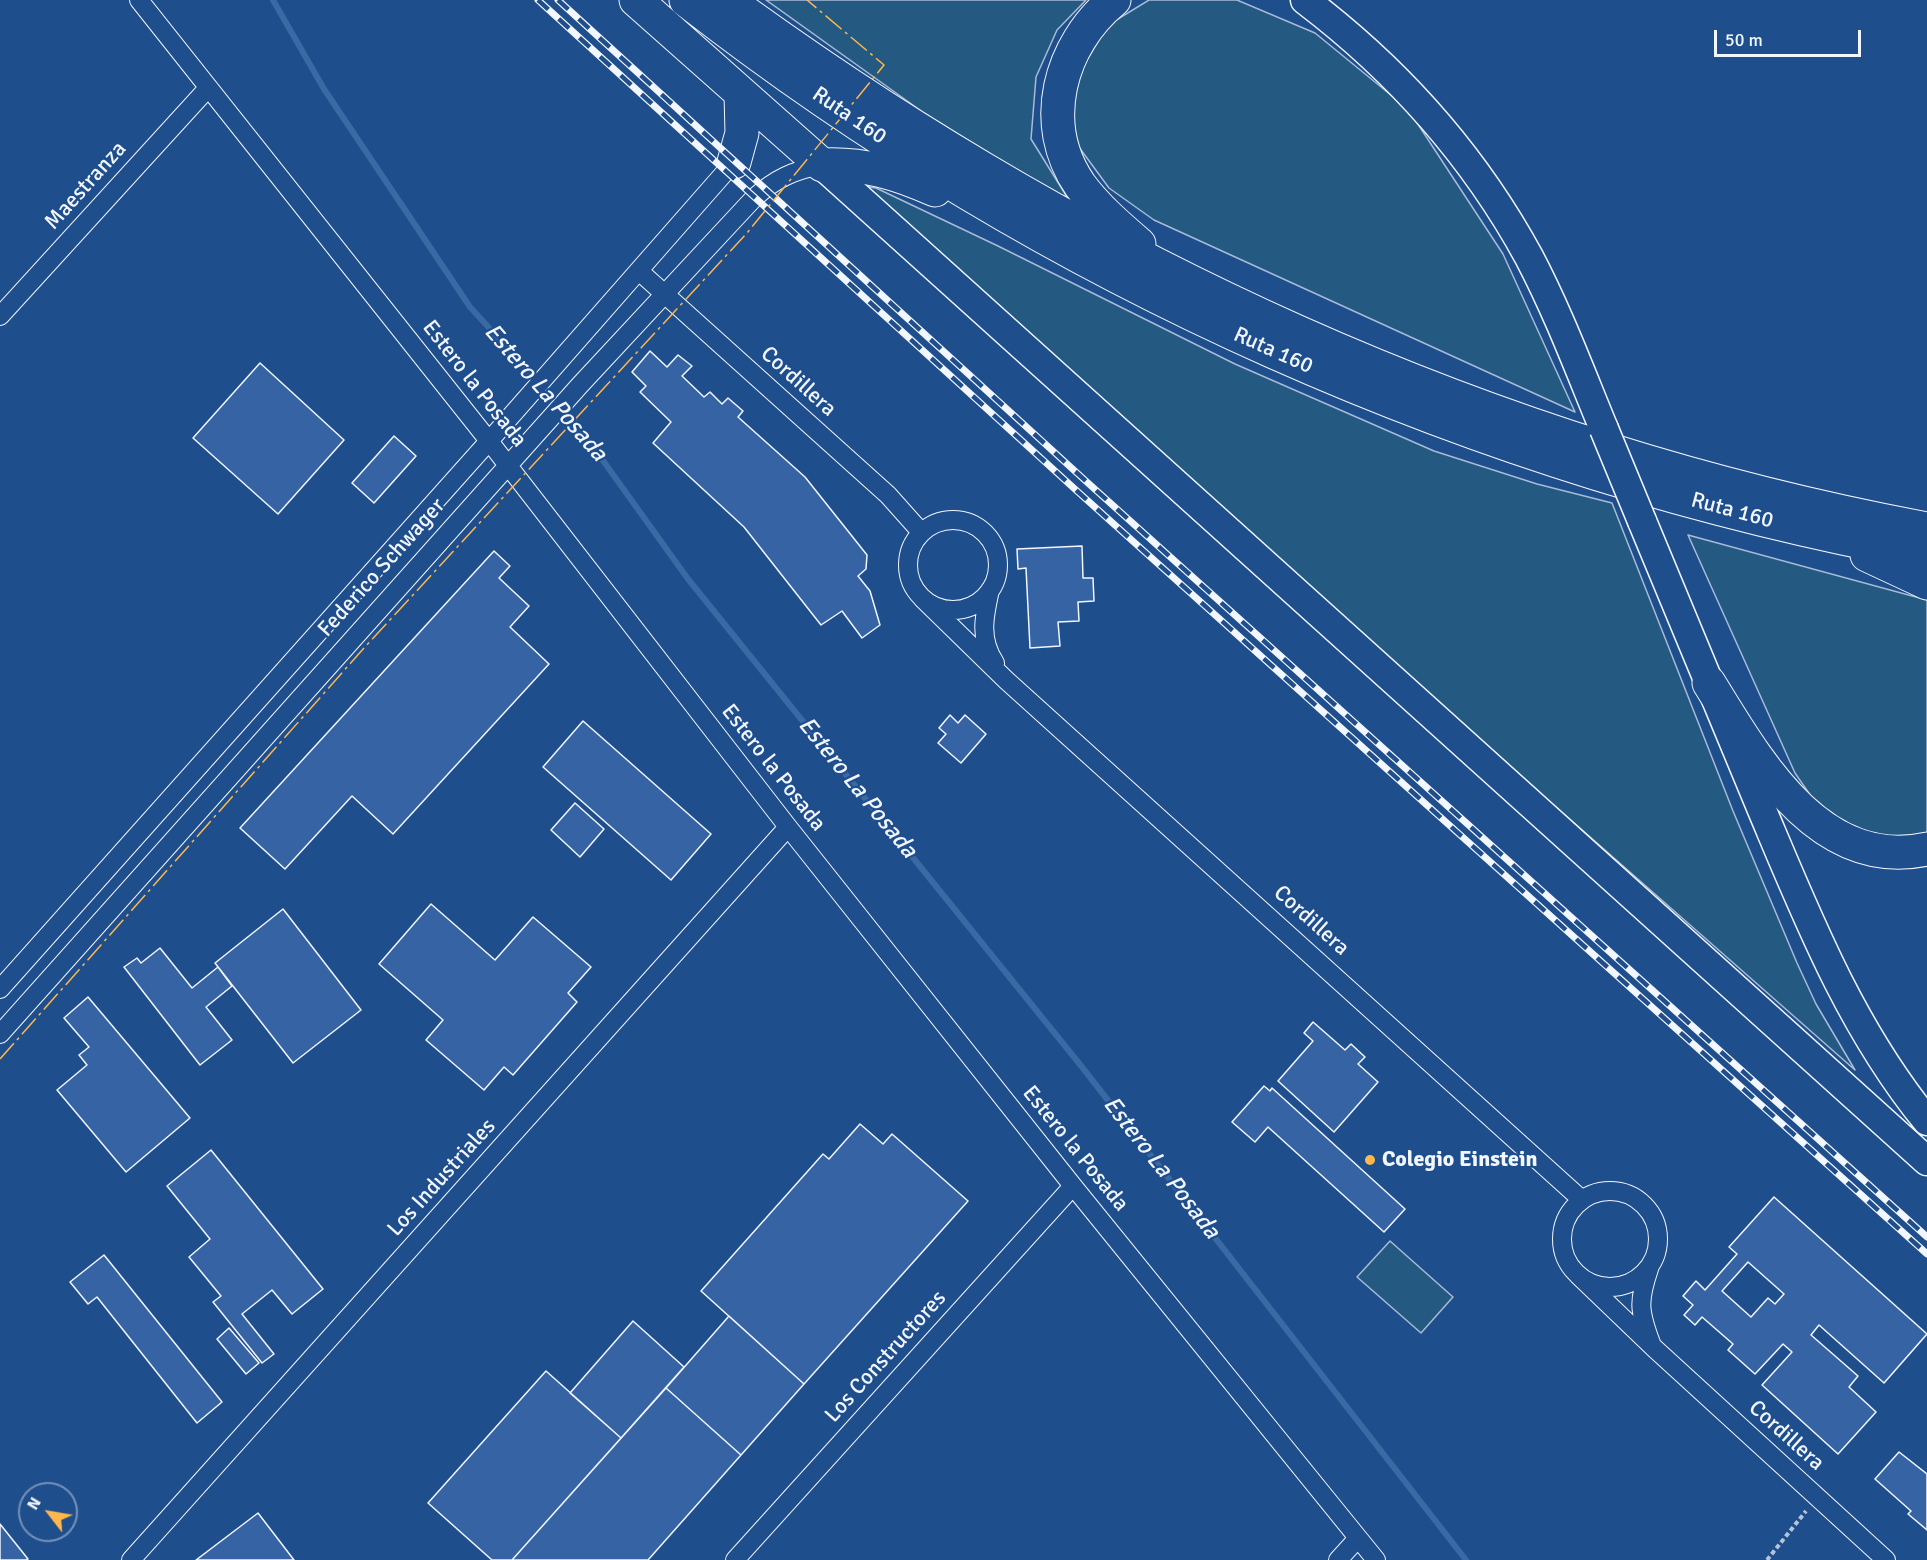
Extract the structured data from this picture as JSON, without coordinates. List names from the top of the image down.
{
  "streets": {
    "highway": ["Ruta 160"],
    "street": [
      "Maestranza",
      "Cordillera",
      "Estero la Posada",
      "Federico Schwager",
      "Los Industriales",
      "Los Constructores"
    ]
  },
  "crossings": [
    ["Maestranza", "Estero la Posada"],
    ["Cordillera", "Federico Schwager"],
    ["Estero la Posada", "Federico Schwager"],
    ["Estero la Posada", "Los Industriales"],
    ["Estero la Posada", "Los Constructores"]
  ],
  "water": ["Estero La Posada"],
  "places": ["Colegio Einstein"],
  "scale_bar": "50 m",
  "north": "top left"
}
